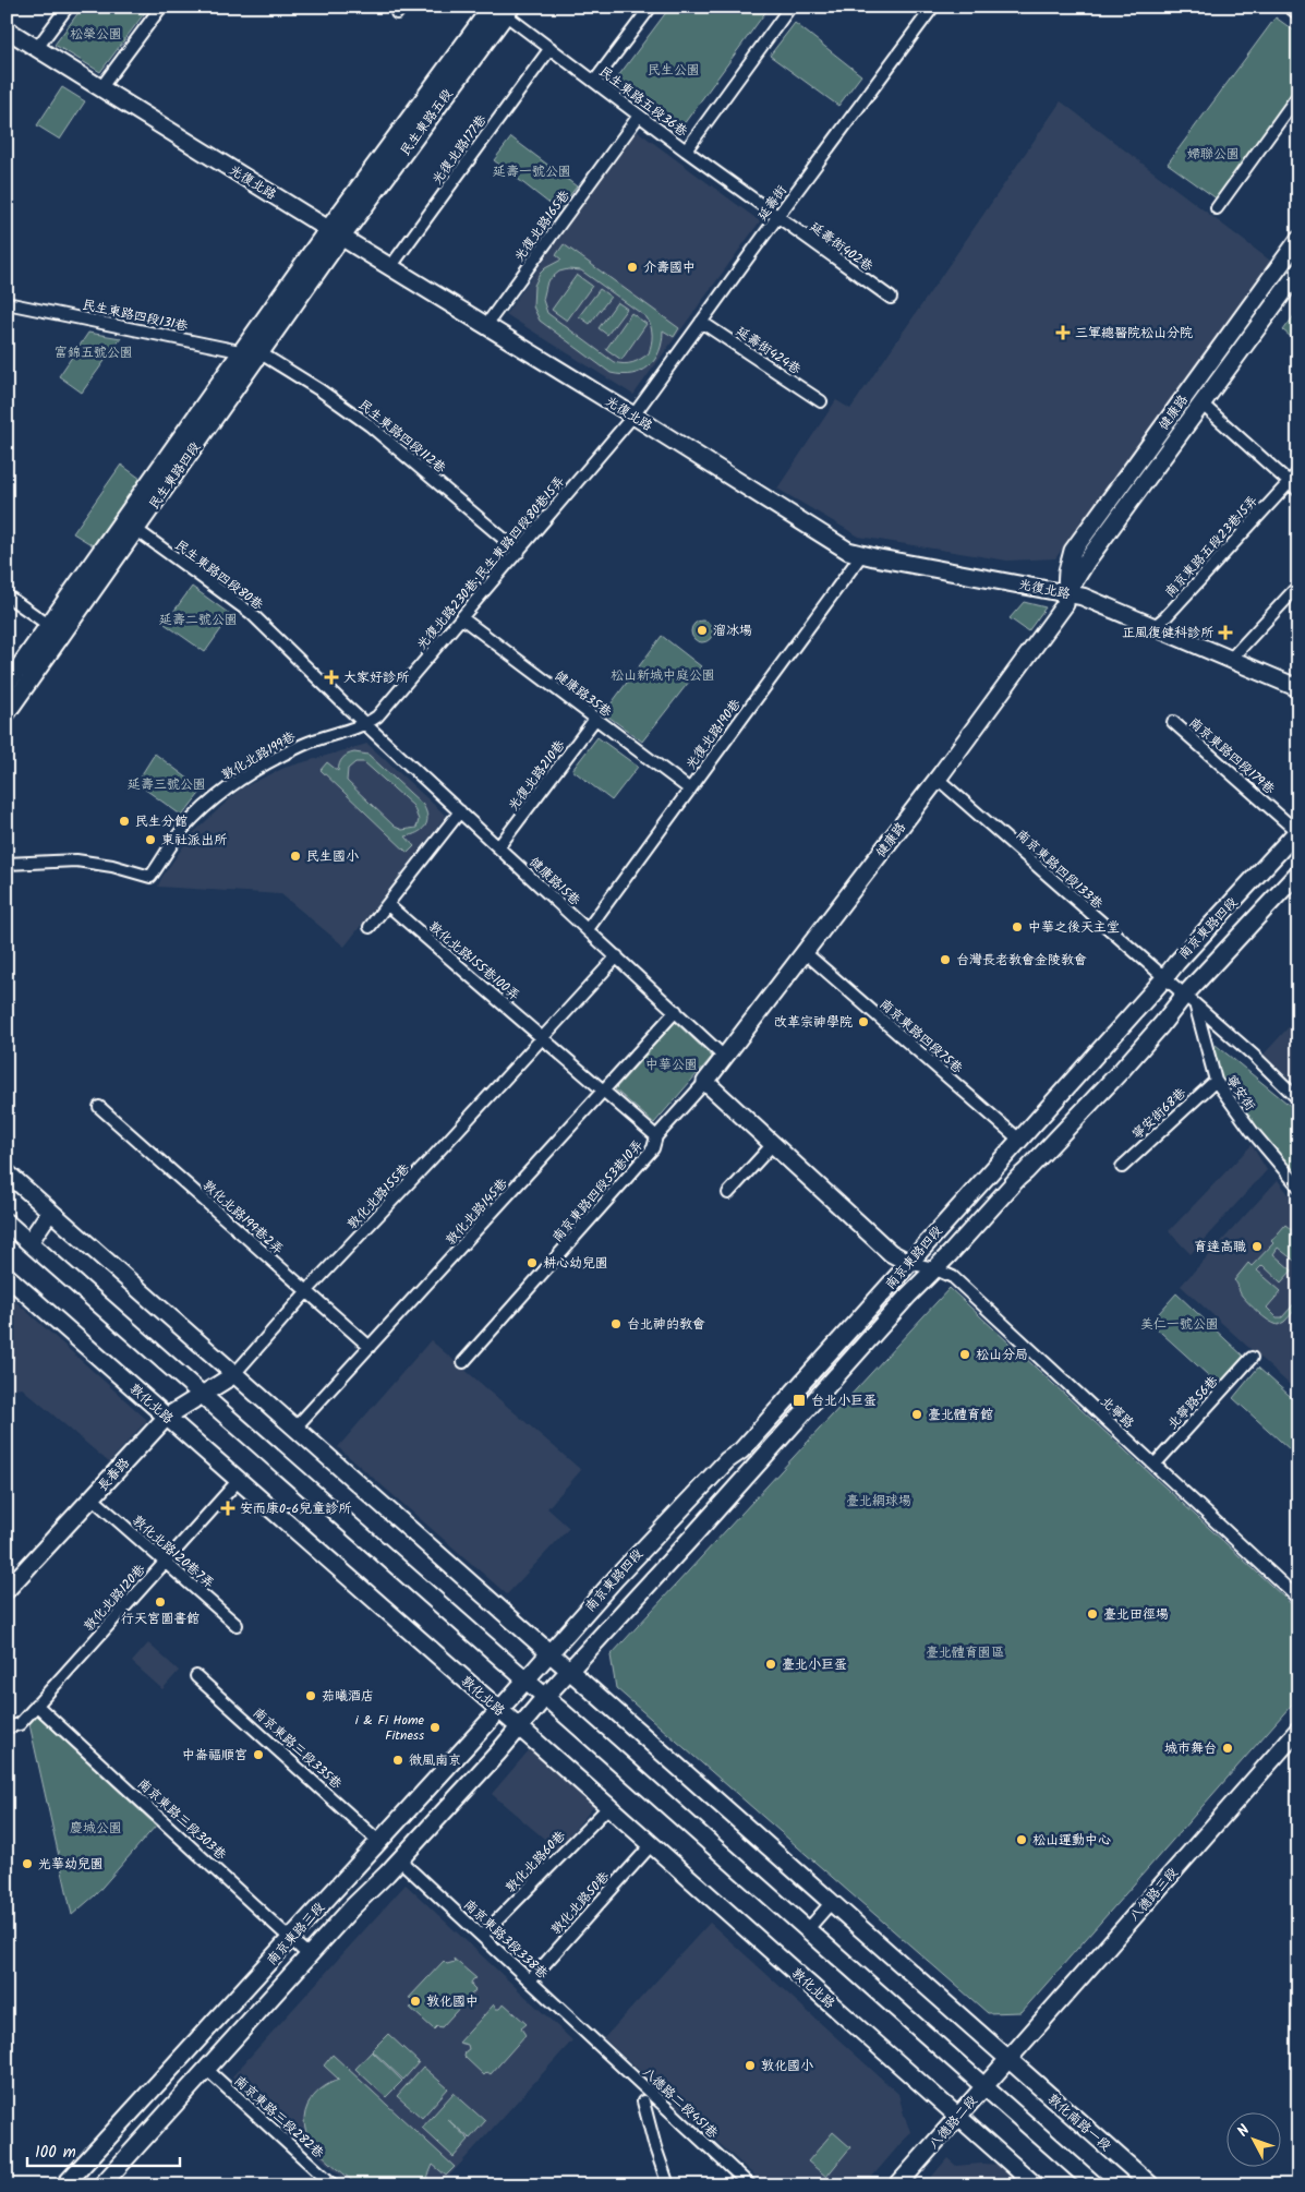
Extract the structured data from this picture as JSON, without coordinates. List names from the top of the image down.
{
  "streets": {
    "main road": [
      "民生東路五段",
      "光復北路",
      "健康路",
      "民生東路四段",
      "南京東路四段",
      "敦化北路",
      "長春路",
      "八德路三段",
      "南京東路三段",
      "八德路二段",
      "敦化南路一段"
    ],
    "street": [
      "民生東路五段36巷",
      "光復北路177巷",
      "延壽街",
      "光復北路165巷",
      "延壽街402巷",
      "民生東路四段131巷",
      "延壽街424巷",
      "民生東路四段112巷",
      "南京東路五段23巷15弄",
      "光復北路230巷;民生東路四段80巷15弄",
      "民生東路四段80巷",
      "健康路35巷",
      "光復北路190巷",
      "敦化北路199巷",
      "南京東路四段179巷",
      "光復北路210巷",
      "南京東路四段133巷",
      "健康路15巷",
      "敦化北路155巷100弄",
      "南京東路四段75巷",
      "寧安街",
      "寧安街68巷",
      "南京東路四段53巷10弄",
      "敦化北路155巷",
      "敦化北路145巷",
      "敦化北路199巷2弄",
      "北寧路56巷",
      "北寧路",
      "敦化北路120巷7弄",
      "敦化北路120巷",
      "南京東路三段335巷",
      "南京東路三段303巷",
      "敦化北路60巷",
      "敦化北路50巷",
      "南京東路3段338巷",
      "八德路二段451巷",
      "南京東路三段282巷"
    ]
  },
  "crossings": [
    ["民生東路五段36巷", "民生東路五段"],
    ["民生東路五段36巷", "光復北路177巷"],
    ["民生東路五段36巷", "延壽街"],
    ["民生東路五段36巷", "光復北路165巷"],
    ["民生東路五段36巷", "延壽街402巷"],
    ["民生東路五段", "光復北路"],
    ["民生東路五段", "民生東路四段"],
    ["光復北路177巷", "光復北路"],
    ["光復北路", "延壽街"],
    ["光復北路", "光復北路165巷"],
    ["光復北路", "健康路"],
    ["光復北路", "民生東路四段"],
    ["光復北路", "南京東路五段23巷15弄"],
    ["光復北路", "光復北路230巷;民生東路四段80巷15弄"],
    ["光復北路", "光復北路190巷"],
    ["延壽街", "延壽街402巷"],
    ["延壽街", "延壽街424巷"],
    ["延壽街", "光復北路230巷;民生東路四段80巷15弄"],
    ["民生東路四段131巷", "民生東路四段112巷"],
    ["民生東路四段131巷", "民生東路四段"],
    ["健康路", "南京東路四段133巷"],
    ["健康路", "健康路15巷"],
    ["健康路", "南京東路四段75巷"],
    ["健康路", "南京東路四段53巷10弄"],
    ["民生東路四段112巷", "民生東路四段"],
    ["民生東路四段112巷", "光復北路230巷;民生東路四段80巷15弄"],
    ["民生東路四段", "民生東路四段80巷"],
    ["光復北路230巷;民生東路四段80巷15弄", "民生東路四段80巷"],
    ["光復北路230巷;民生東路四段80巷15弄", "健康路35巷"],
    ["光復北路230巷;民生東路四段80巷15弄", "敦化北路199巷"],
    ["光復北路230巷;民生東路四段80巷15弄", "健康路15巷"],
    ["民生東路四段80巷", "敦化北路199巷"],
    ["民生東路四段80巷", "健康路15巷"],
    ["健康路35巷", "光復北路190巷"],
    ["健康路35巷", "光復北路210巷"],
    ["光復北路190巷", "健康路15巷"],
    ["敦化北路199巷", "健康路15巷"],
    ["南京東路四段179巷", "南京東路四段"],
    ["光復北路210巷", "健康路15巷"],
    ["南京東路四段133巷", "南京東路四段"],
    ["健康路15巷", "敦化北路155巷"],
    ["健康路15巷", "敦化北路145巷"],
    ["南京東路四段", "南京東路四段75巷"],
    ["南京東路四段", "寧安街"],
    ["南京東路四段", "北寧路"],
    ["南京東路四段", "南京東路三段"],
    ["敦化北路155巷100弄", "敦化北路155巷"],
    ["寧安街", "寧安街68巷"],
    ["敦化北路155巷", "敦化北路199巷2弄"],
    ["敦化北路155巷", "長春路"],
    ["敦化北路145巷", "敦化北路199巷2弄"],
    ["北寧路56巷", "北寧路"],
    ["敦化北路", "長春路"],
    ["敦化北路", "敦化北路120巷"],
    ["敦化北路", "敦化北路60巷"],
    ["敦化北路", "敦化北路50巷"],
    ["敦化北路", "南京東路三段"],
    ["敦化北路", "八德路二段"],
    ["長春路", "敦化北路120巷7弄"],
    ["敦化北路120巷7弄", "敦化北路120巷"],
    ["敦化北路120巷", "南京東路三段303巷"],
    ["南京東路三段335巷", "南京東路三段"],
    ["南京東路三段303巷", "南京東路三段"],
    ["敦化北路60巷", "南京東路3段338巷"],
    ["八德路三段", "八德路二段"],
    ["八德路三段", "敦化南路一段"],
    ["敦化北路50巷", "南京東路3段338巷"],
    ["南京東路三段", "南京東路3段338巷"],
    ["南京東路三段", "南京東路三段282巷"],
    ["南京東路3段338巷", "八德路二段451巷"],
    ["八德路二段", "敦化南路一段"]
  ],
  "parks": [
    "松榮公園",
    "民生公園",
    "婦聯公園",
    "延壽一號公園",
    "富錦五號公園",
    "延壽二號公園",
    "松山新城中庭公園",
    "延壽三號公園",
    "中華公園",
    "美仁一號公園",
    "臺北網球場",
    "臺北體育園區",
    "慶城公園"
  ],
  "places": {
    "other": [
      "介壽國中",
      "溜冰場",
      "民生分館",
      "東社派出所",
      "民生國小",
      "中華之後天主堂",
      "台灣長老教會金陵教會",
      "改革宗神學院",
      "育達高職",
      "耕心幼兒園",
      "台北神的教會",
      "松山分局",
      "臺北體育館",
      "行天宮圖書館",
      "臺北田徑場",
      "臺北小巨蛋",
      "茹曦酒店",
      "i & Fi Home Fitness",
      "城市舞台",
      "中崙福順宮",
      "微風南京",
      "松山運動中心",
      "光華幼兒園",
      "敦化國中",
      "敦化國小"
    ],
    "health": [
      "三軍總醫院松山分院",
      "正風復健科診所",
      "大家好診所",
      "安而康0-6兒童診所"
    ],
    "transit": ["台北小巨蛋"]
  },
  "scale_bar": "100 m",
  "north": "top left"
}
